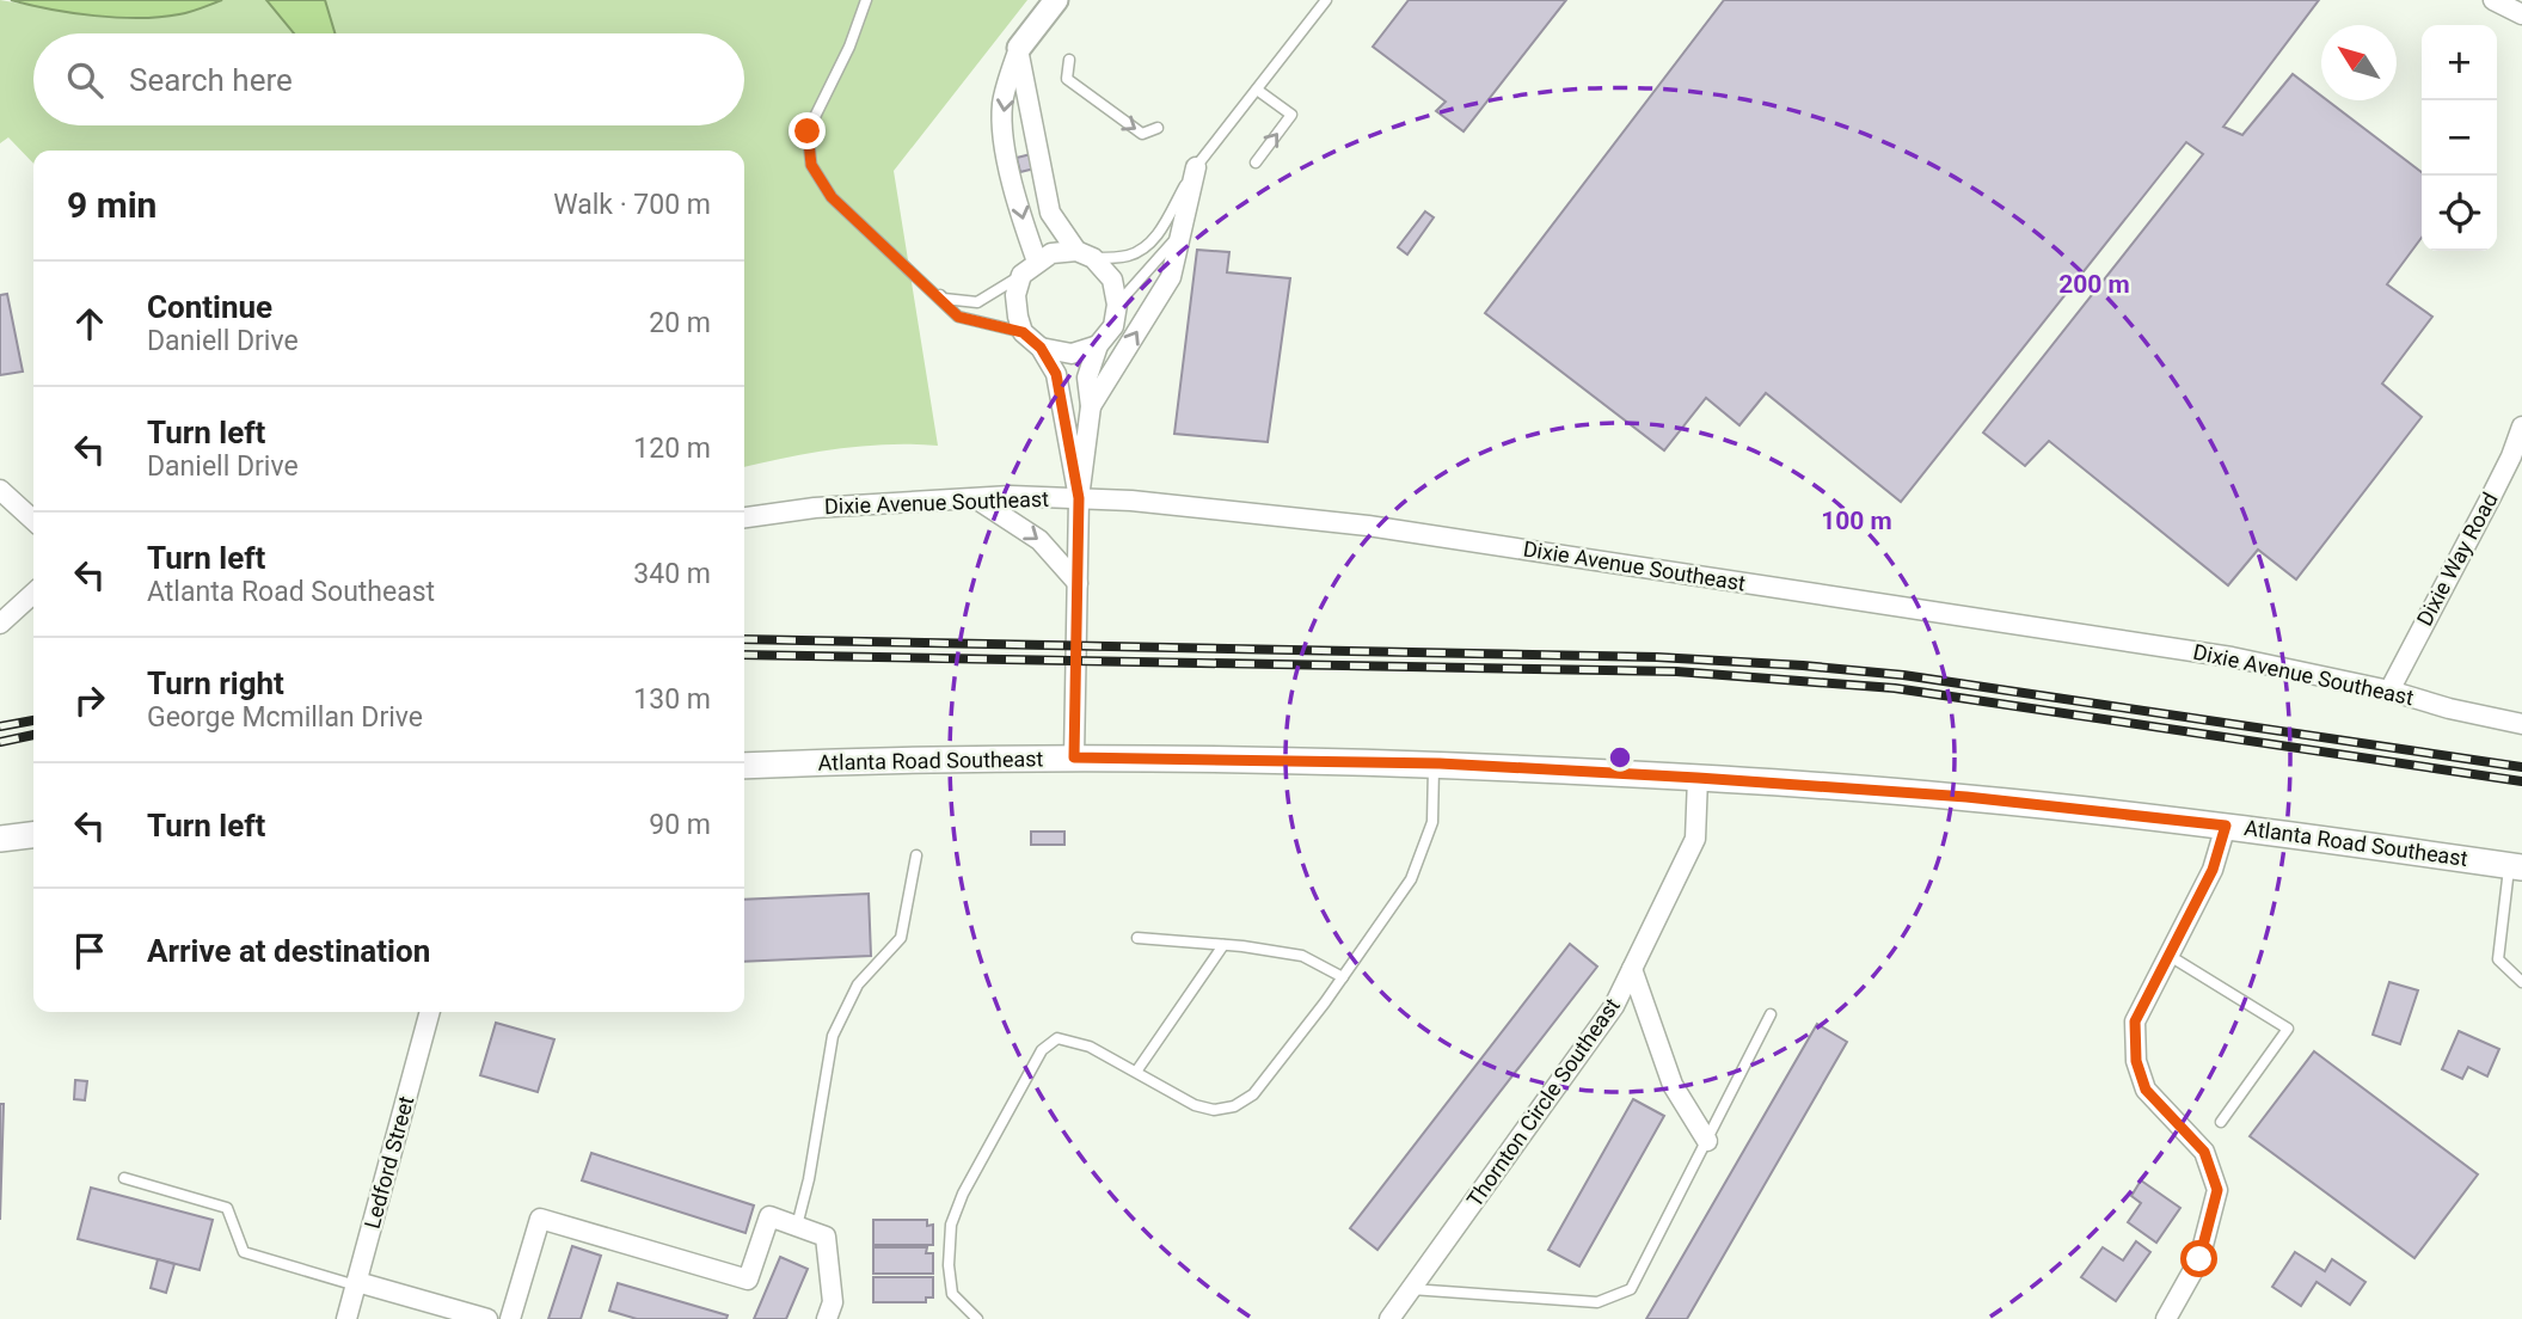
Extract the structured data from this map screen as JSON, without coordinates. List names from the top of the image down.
{
  "streets": {
    "main road": ["Atlanta Road Southeast"],
    "street": [
      "Dixie Avenue Southeast",
      "Dixie Way Road",
      "Thornton Circle Southeast",
      "Ledford Street"
    ]
  },
  "crossings": [
    ["Dixie Avenue Southeast", "Dixie Way Road"],
    ["Atlanta Road Southeast", "Thornton Circle Southeast"]
  ],
  "north": "top left",
  "page": {
    "map_buttons": ["+", "−"],
    "search": "Search here",
    "heading": ["9 min", "Walk · 700 m"],
    "list": [
      ["Continue", "Daniell Drive", "20 m"],
      ["Turn left", "Daniell Drive", "120 m"],
      ["Turn left", "Atlanta Road Southeast", "340 m"],
      ["Turn right", "George Mcmillan Drive", "130 m"],
      ["Turn left", "90 m"],
      "Arrive at destination"
    ]
  },
  "rings": ["200 m", "100 m"]
}
